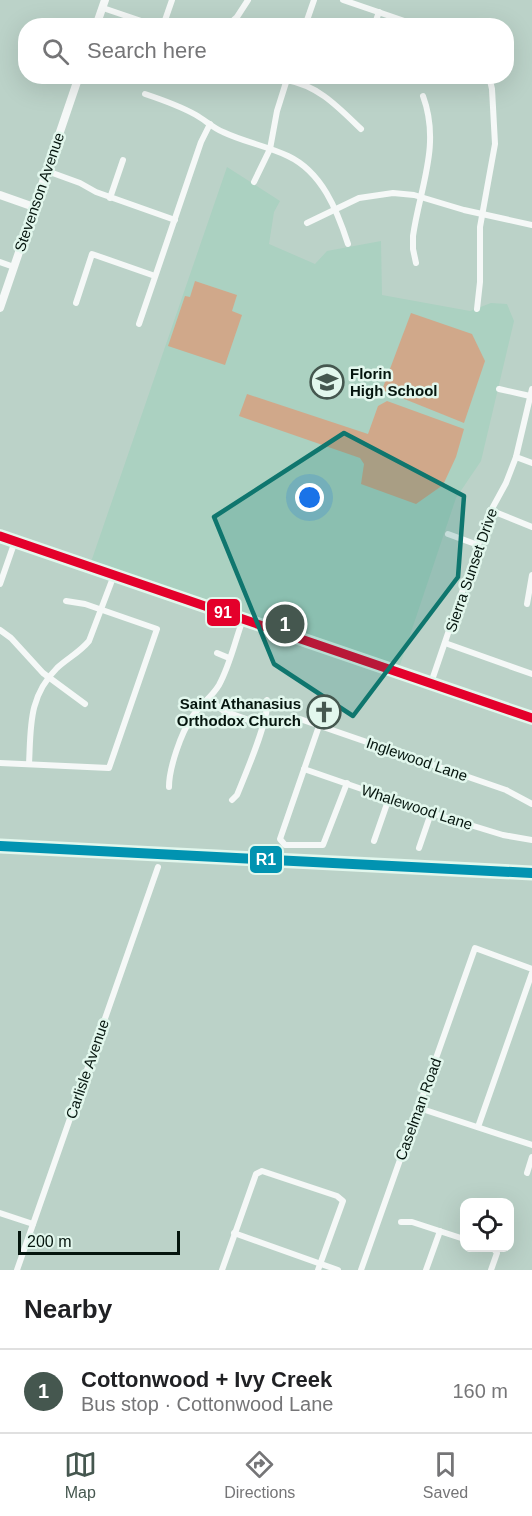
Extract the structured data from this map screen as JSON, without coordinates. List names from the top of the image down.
{
  "streets": {
    "street": [
      "Stevenson Avenue",
      "Sierra Sunset Drive",
      "Inglewood Lane",
      "Whalewood Lane",
      "Carlisle Avenue",
      "Caselman Road"
    ]
  },
  "places": {
    "school or university": ["Florin High School"],
    "church": ["Saint Athanasius Orthodox Church"]
  },
  "lines": ["transit line 91", "transit line R1"],
  "scale_bar": "200 m",
  "page": {
    "search": "Search here",
    "pins": "1",
    "scale": "200 m",
    "heading": "Nearby",
    "list": [
      {
        "mark": "1",
        "name": "Cottonwood + Ivy Creek",
        "note": "Bus stop · Cottonwood Lane",
        "value": "160 m"
      }
    ],
    "nav": ["Map", "Directions", "Saved"]
  }
}
